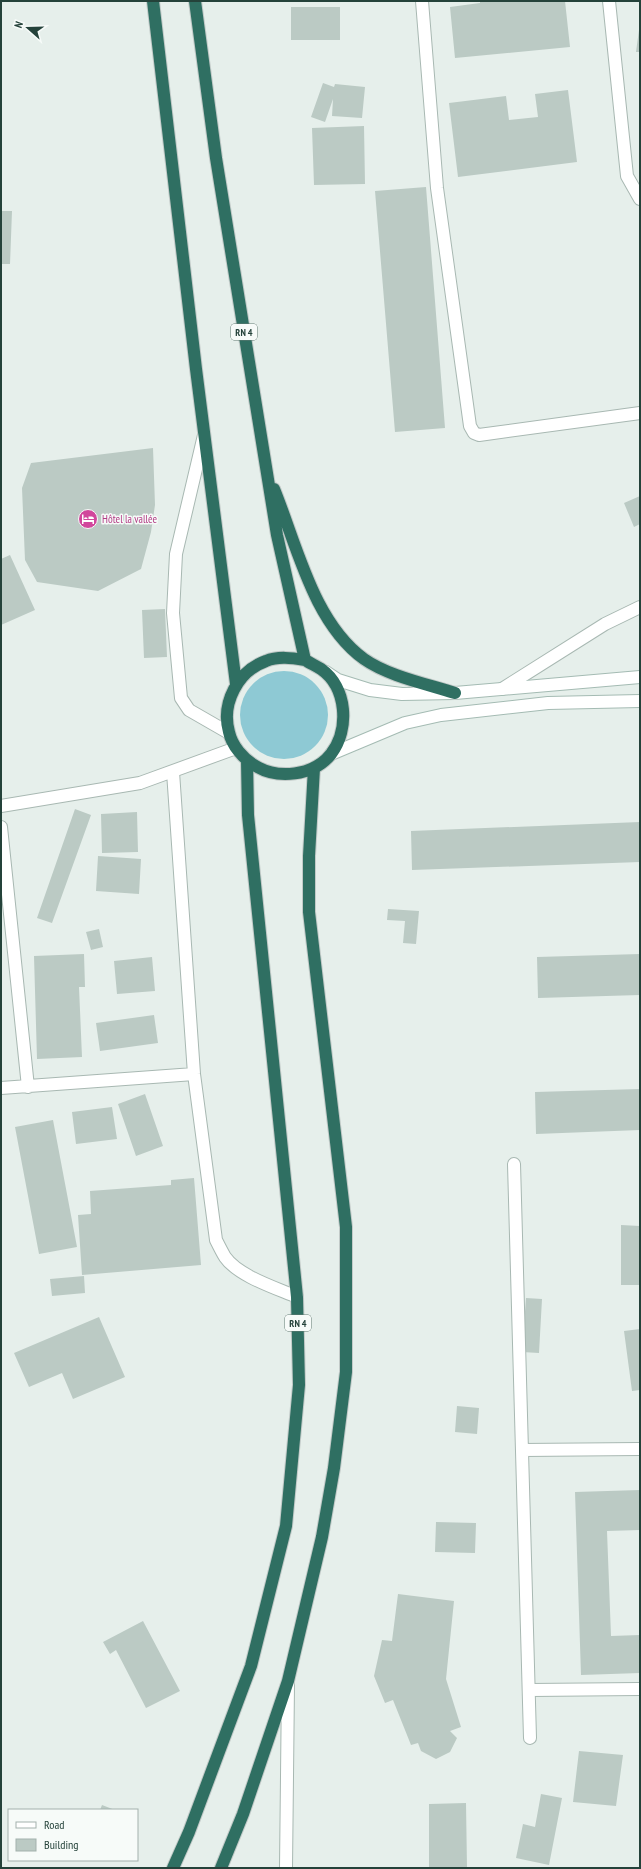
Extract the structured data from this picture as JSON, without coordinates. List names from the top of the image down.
{
  "streets": {
    "highway": ["RN 4"]
  },
  "places": {
    "hotel": ["Hôtel la vallée"]
  },
  "legend": ["Road", "Building"],
  "north": "left"
}
